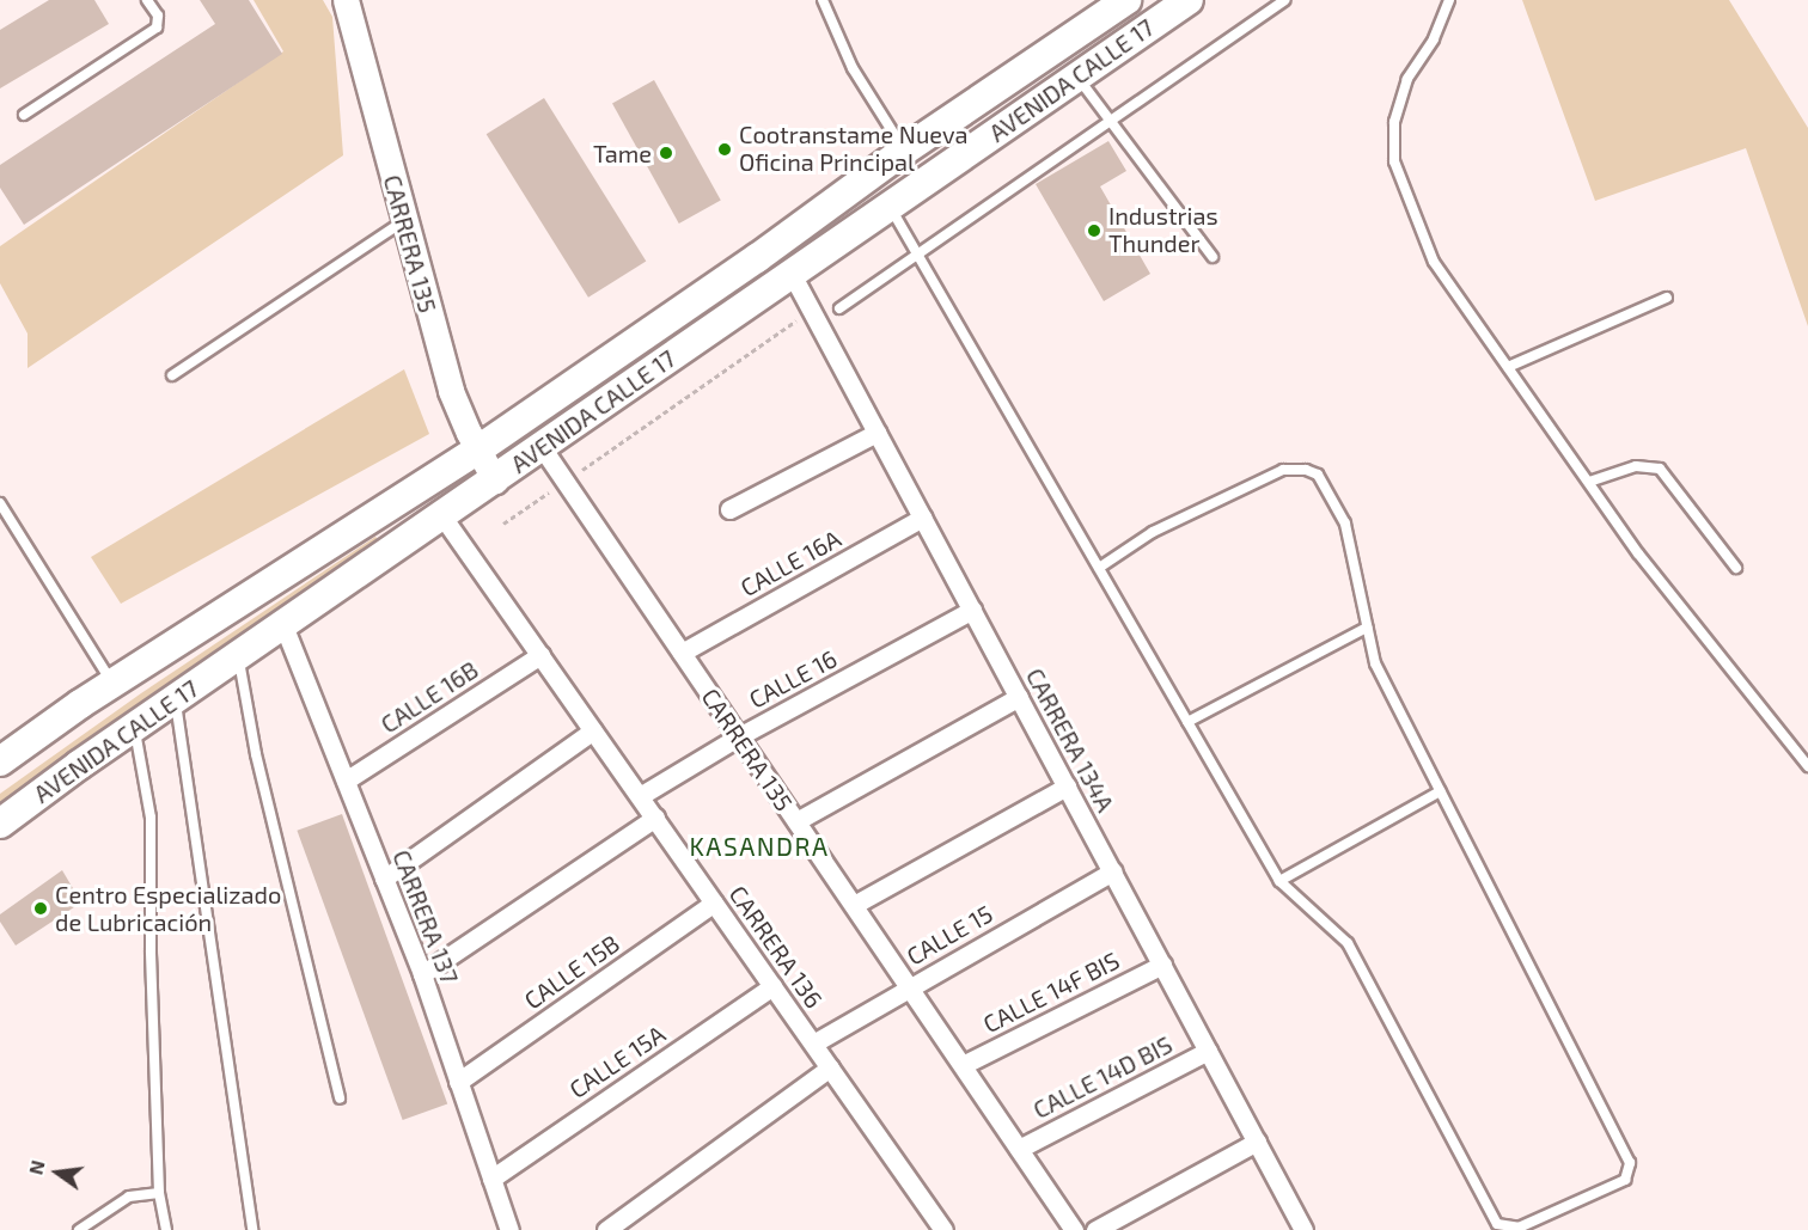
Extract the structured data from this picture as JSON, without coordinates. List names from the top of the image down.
{
  "streets": {
    "main road": ["AVENIDA CALLE 17"],
    "street": [
      "CARRERA 135",
      "CALLE 16A",
      "CALLE 16",
      "CALLE 16B",
      "CARRERA 134A",
      "CARRERA 137",
      "CALLE 15",
      "CARRERA 136",
      "CALLE 15B",
      "CALLE 14F BIS",
      "CALLE 15A",
      "CALLE 14D BIS"
    ]
  },
  "crossings": [
    ["AVENIDA CALLE 17", "CARRERA 135"],
    ["AVENIDA CALLE 17", "CARRERA 134A"],
    ["AVENIDA CALLE 17", "CARRERA 137"],
    ["AVENIDA CALLE 17", "CARRERA 136"],
    ["CARRERA 135", "CALLE 16A"],
    ["CARRERA 135", "CALLE 16"],
    ["CARRERA 135", "CALLE 15"],
    ["CARRERA 135", "CALLE 14F BIS"],
    ["CARRERA 135", "CALLE 14D BIS"],
    ["CALLE 16A", "CARRERA 134A"],
    ["CALLE 16", "CARRERA 134A"],
    ["CALLE 16", "CARRERA 136"],
    ["CALLE 16B", "CARRERA 137"],
    ["CALLE 16B", "CARRERA 136"],
    ["CARRERA 134A", "CALLE 15"],
    ["CARRERA 134A", "CALLE 14F BIS"],
    ["CARRERA 134A", "CALLE 14D BIS"],
    ["CARRERA 137", "CALLE 15B"],
    ["CARRERA 137", "CALLE 15A"],
    ["CALLE 15", "CARRERA 136"],
    ["CARRERA 136", "CALLE 15B"],
    ["CARRERA 136", "CALLE 15A"]
  ],
  "districts": ["KASANDRA"],
  "places": [
    "Cootranstame Nueva Oficina Principal",
    "Tame",
    "Industrias Thunder",
    "Centro Especializado de Lubricación"
  ],
  "north": "left"
}
